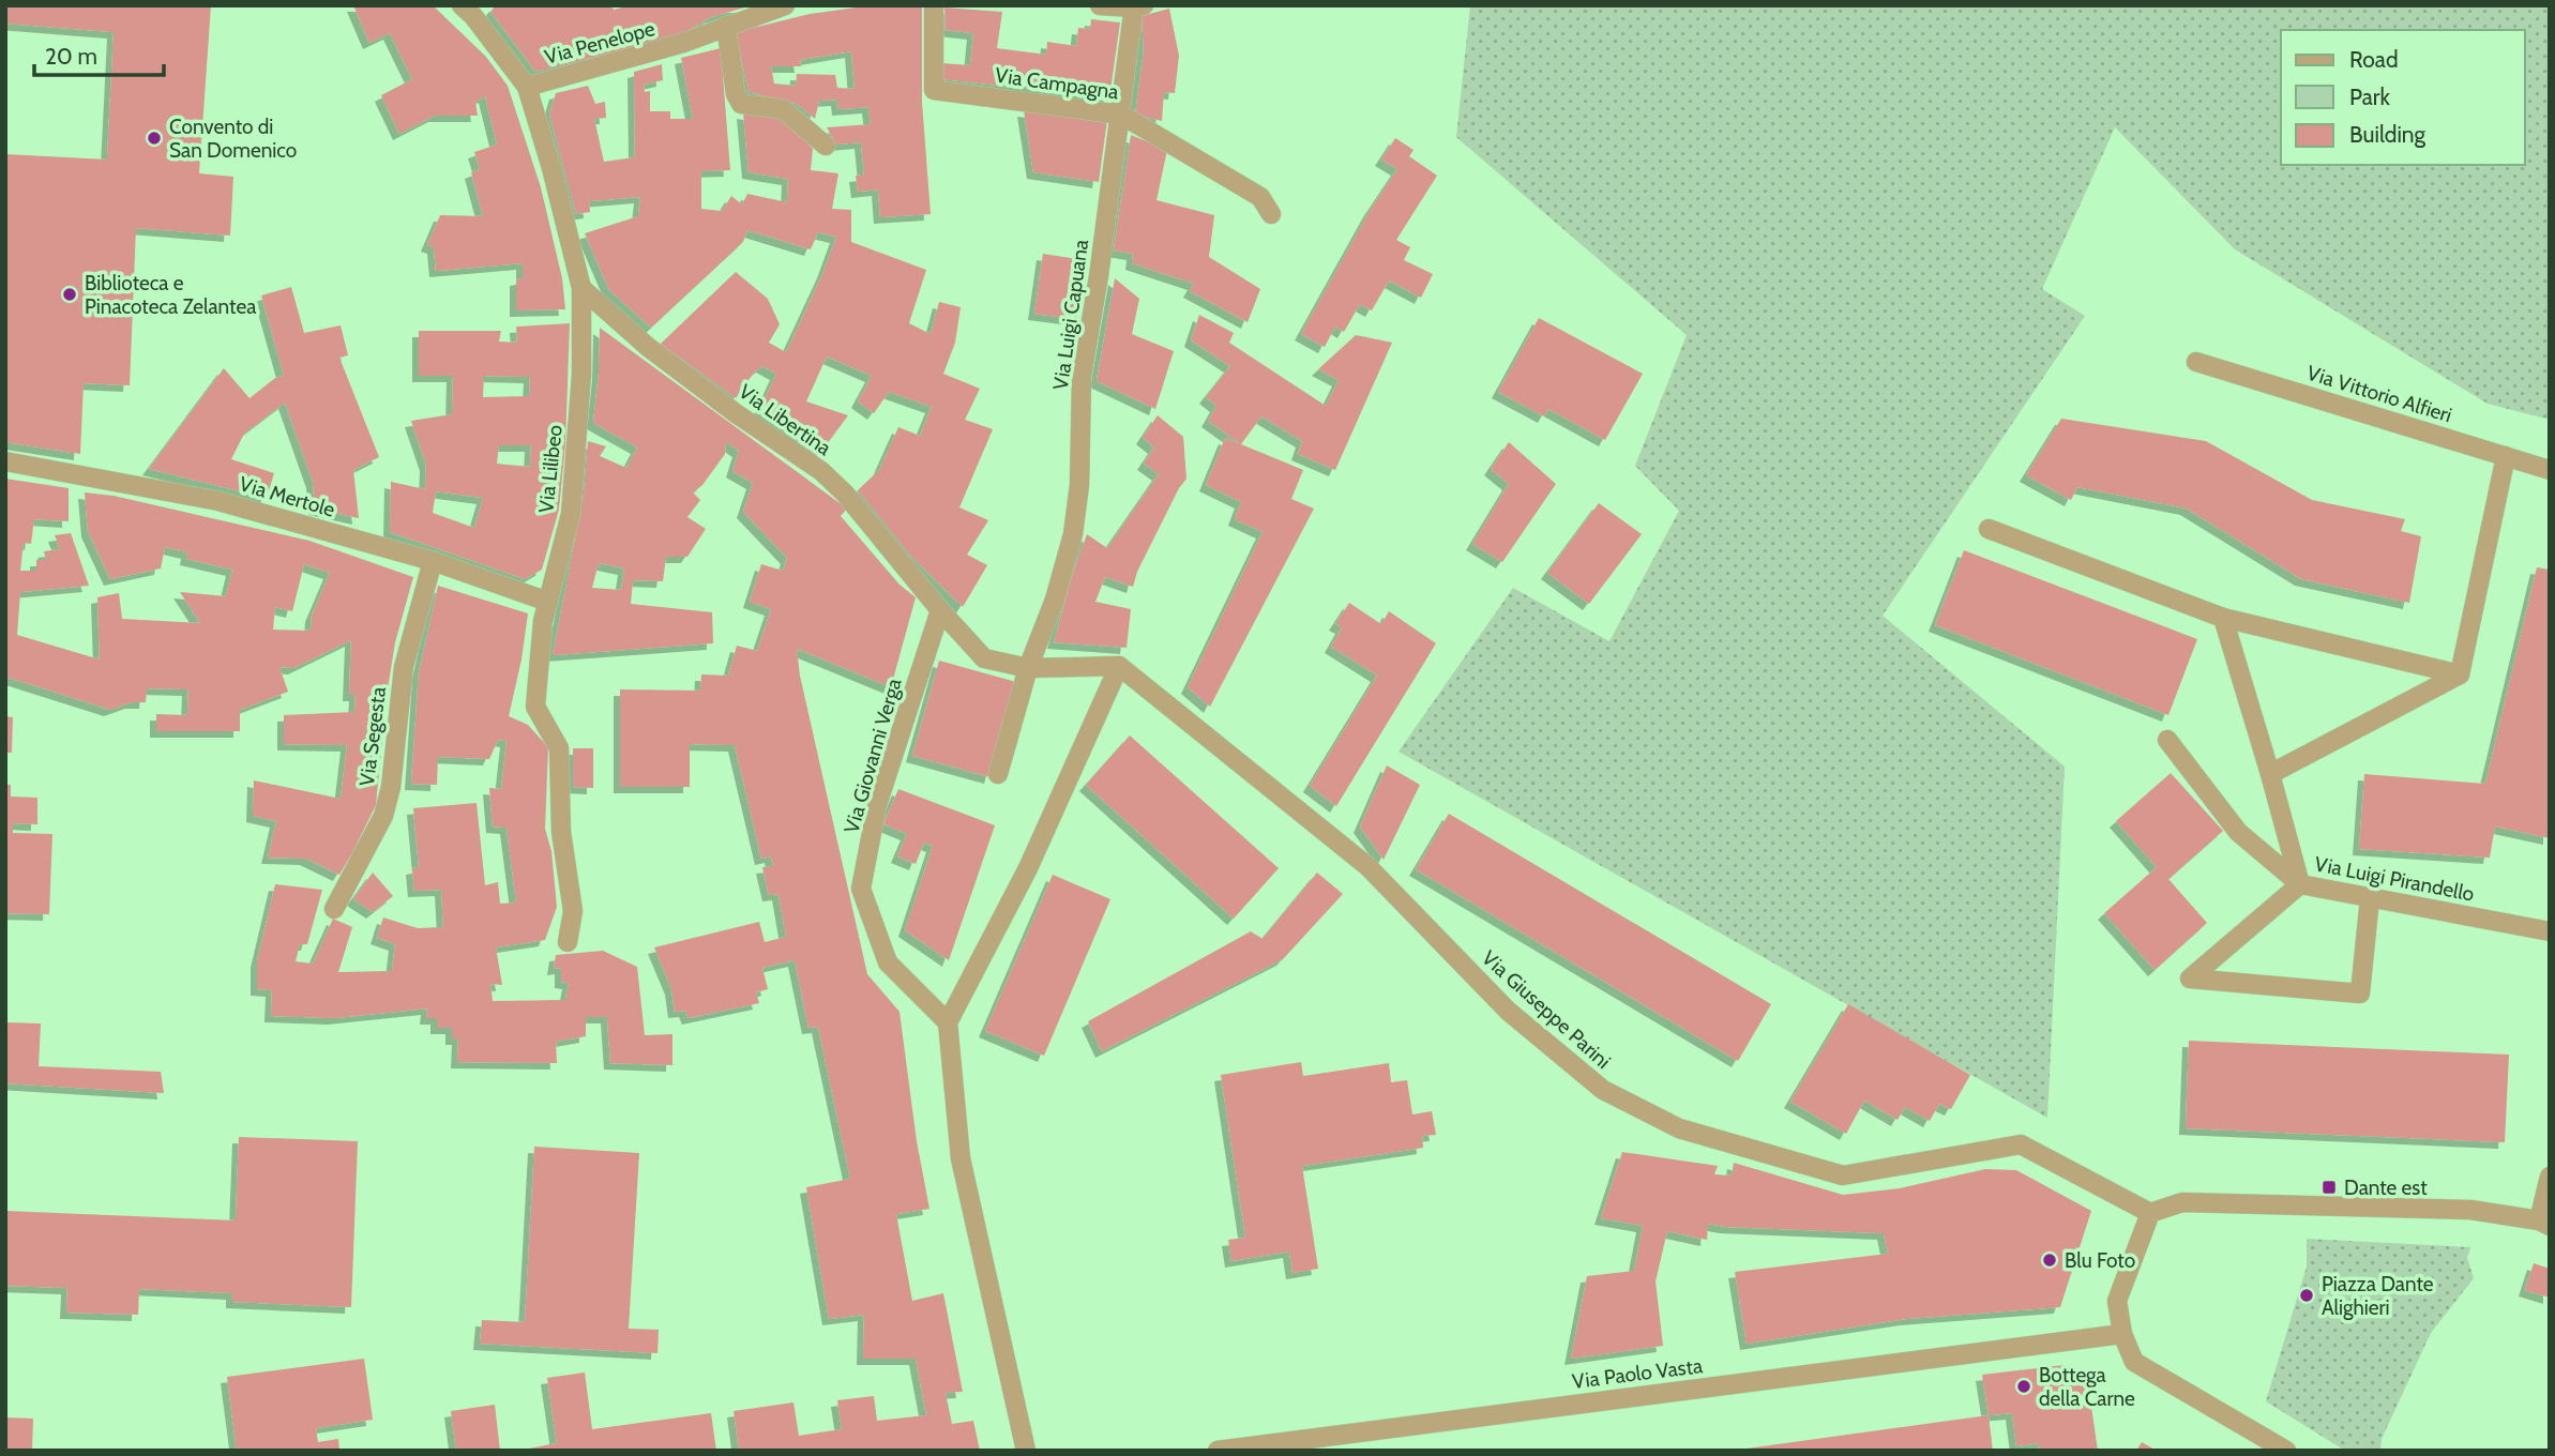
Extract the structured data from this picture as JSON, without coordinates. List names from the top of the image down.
{
  "streets": {
    "street": [
      "Via Penelope",
      "Via Campagna",
      "Via Luigi Capuana",
      "Via Vittorio Alfieri",
      "Via Libertina",
      "Via Lilibeo",
      "Via Mertole",
      "Via Segesta",
      "Via Giovanni Verga",
      "Via Luigi Pirandello",
      "Via Giuseppe Parini",
      "Via Paolo Vasta"
    ]
  },
  "crossings": [
    ["Via Penelope", "Via Lilibeo"],
    ["Via Campagna", "Via Luigi Capuana"],
    ["Via Libertina", "Via Lilibeo"],
    ["Via Libertina", "Via Giovanni Verga"],
    ["Via Lilibeo", "Via Mertole"],
    ["Via Mertole", "Via Segesta"]
  ],
  "places": {
    "other": [
      "Convento di San Domenico",
      "Biblioteca e Pinacoteca Zelantea",
      "Blu Foto",
      "Piazza Dante Alighieri",
      "Bottega della Carne"
    ],
    "transit": ["Dante est"]
  },
  "legend": ["Road", "Park", "Building"],
  "scale_bar": "20 m"
}
